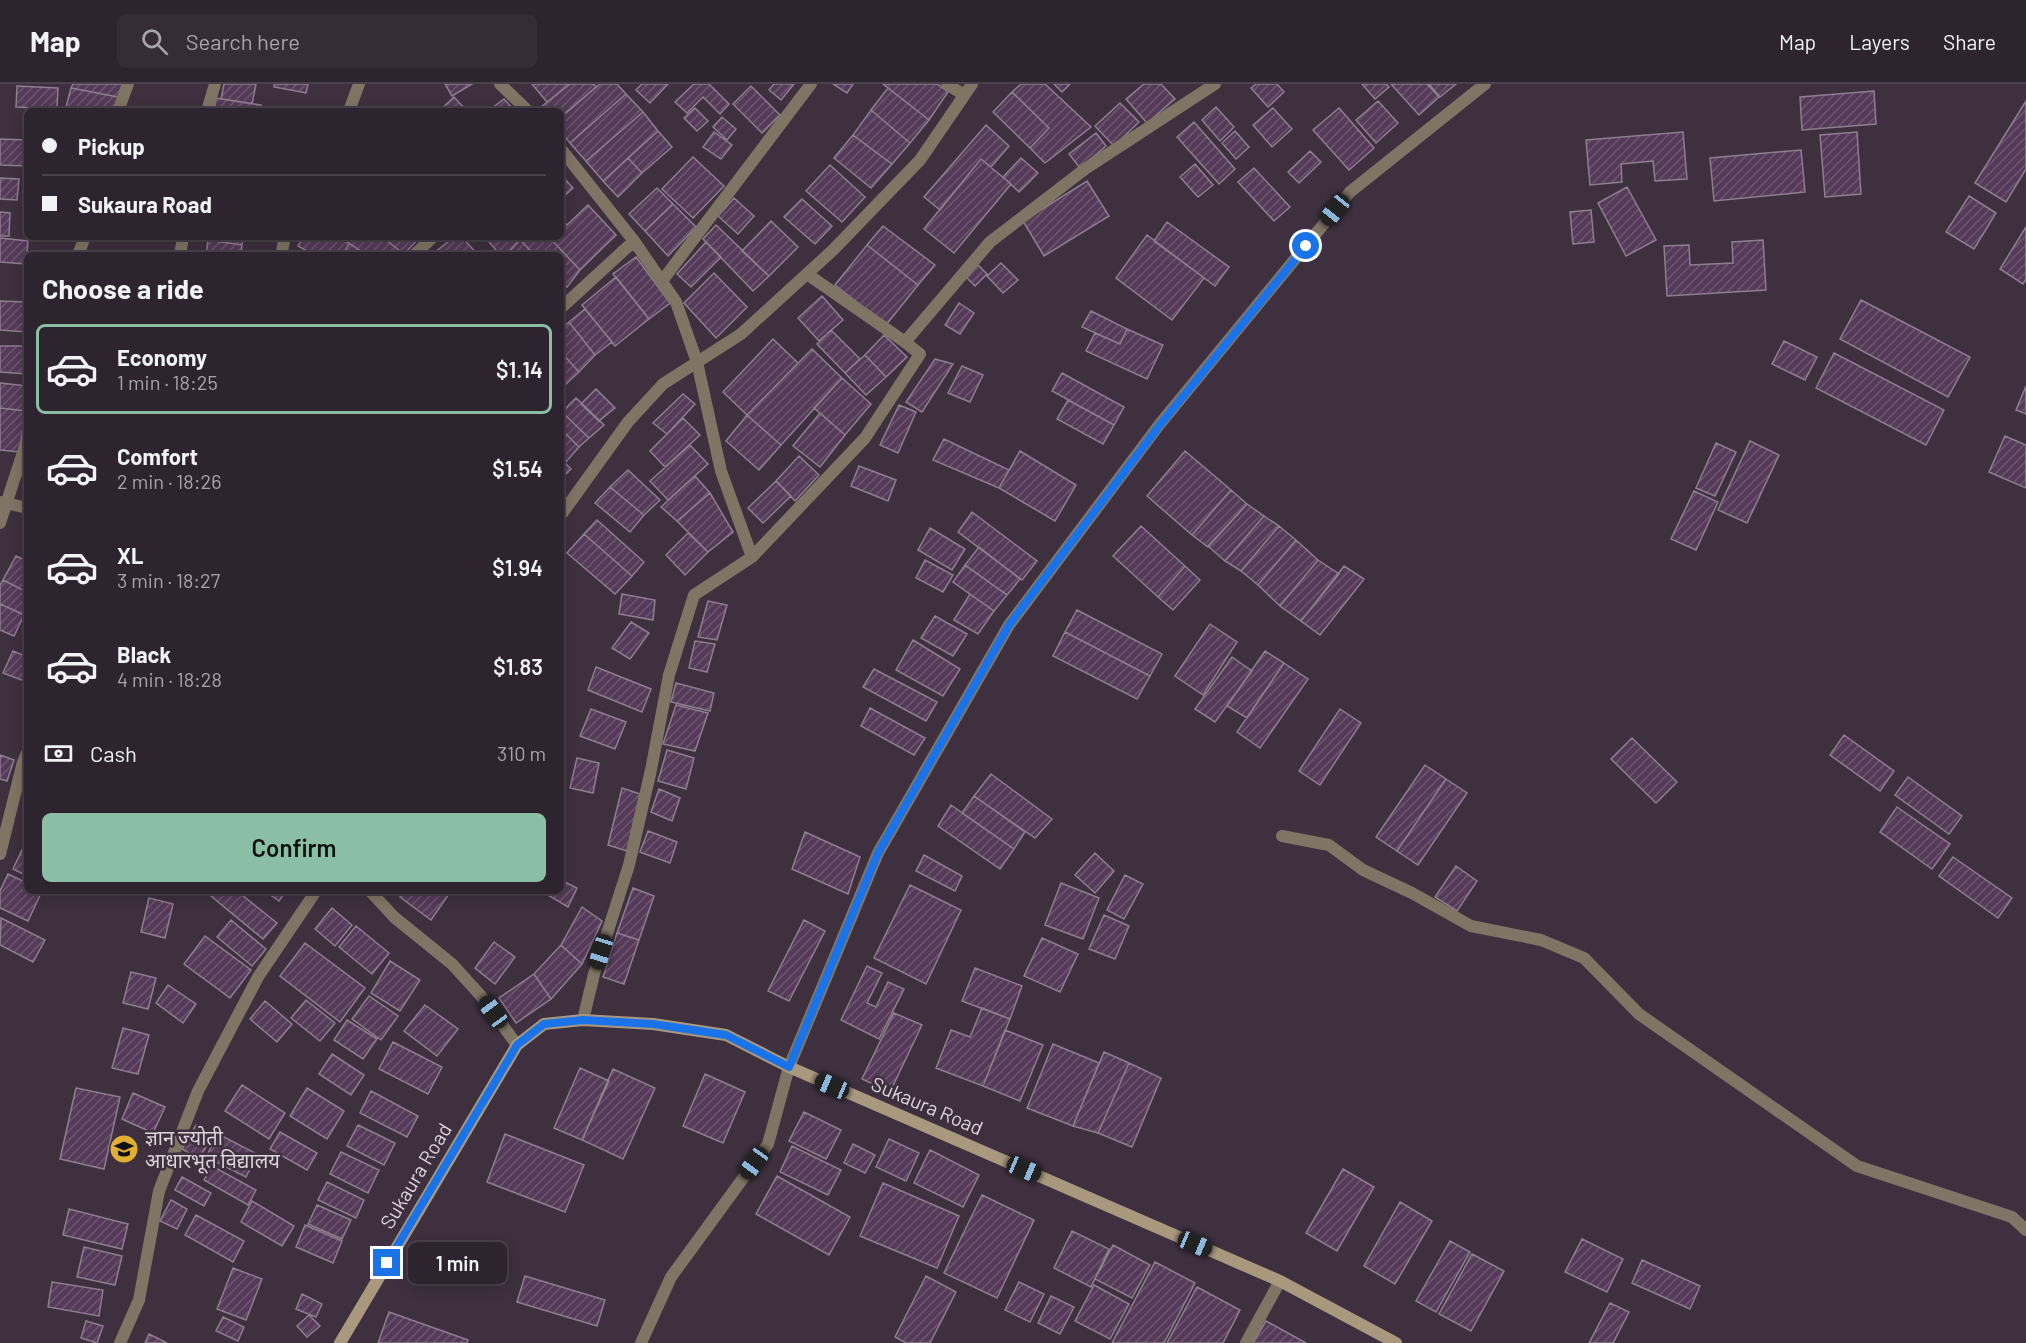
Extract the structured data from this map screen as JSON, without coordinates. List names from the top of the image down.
{
  "streets": {
    "street": ["Sukaura Road"]
  },
  "places": {
    "school or university": ["ज्ञान ज्योती आधारभूत विद्यालय"]
  },
  "page": {
    "header": "Map",
    "search": "Search here",
    "nav": ["Map", "Layers", "Share"],
    "banner": ["Pickup", "Sukaura Road"],
    "heading": "Choose a ride",
    "list": [
      {
        "name": "Economy",
        "note": "1 min · 18:25",
        "value": "$1.14"
      },
      {
        "name": "Comfort",
        "note": "2 min · 18:26",
        "value": "$1.54"
      },
      {
        "name": "XL",
        "note": "3 min · 18:27",
        "value": "$1.94"
      },
      {
        "name": "Black",
        "note": "4 min · 18:28",
        "value": "$1.83"
      }
    ],
    "pay": ["Cash", "310 m"],
    "buttons": "Confirm",
    "bubble": "1 min"
  }
}
